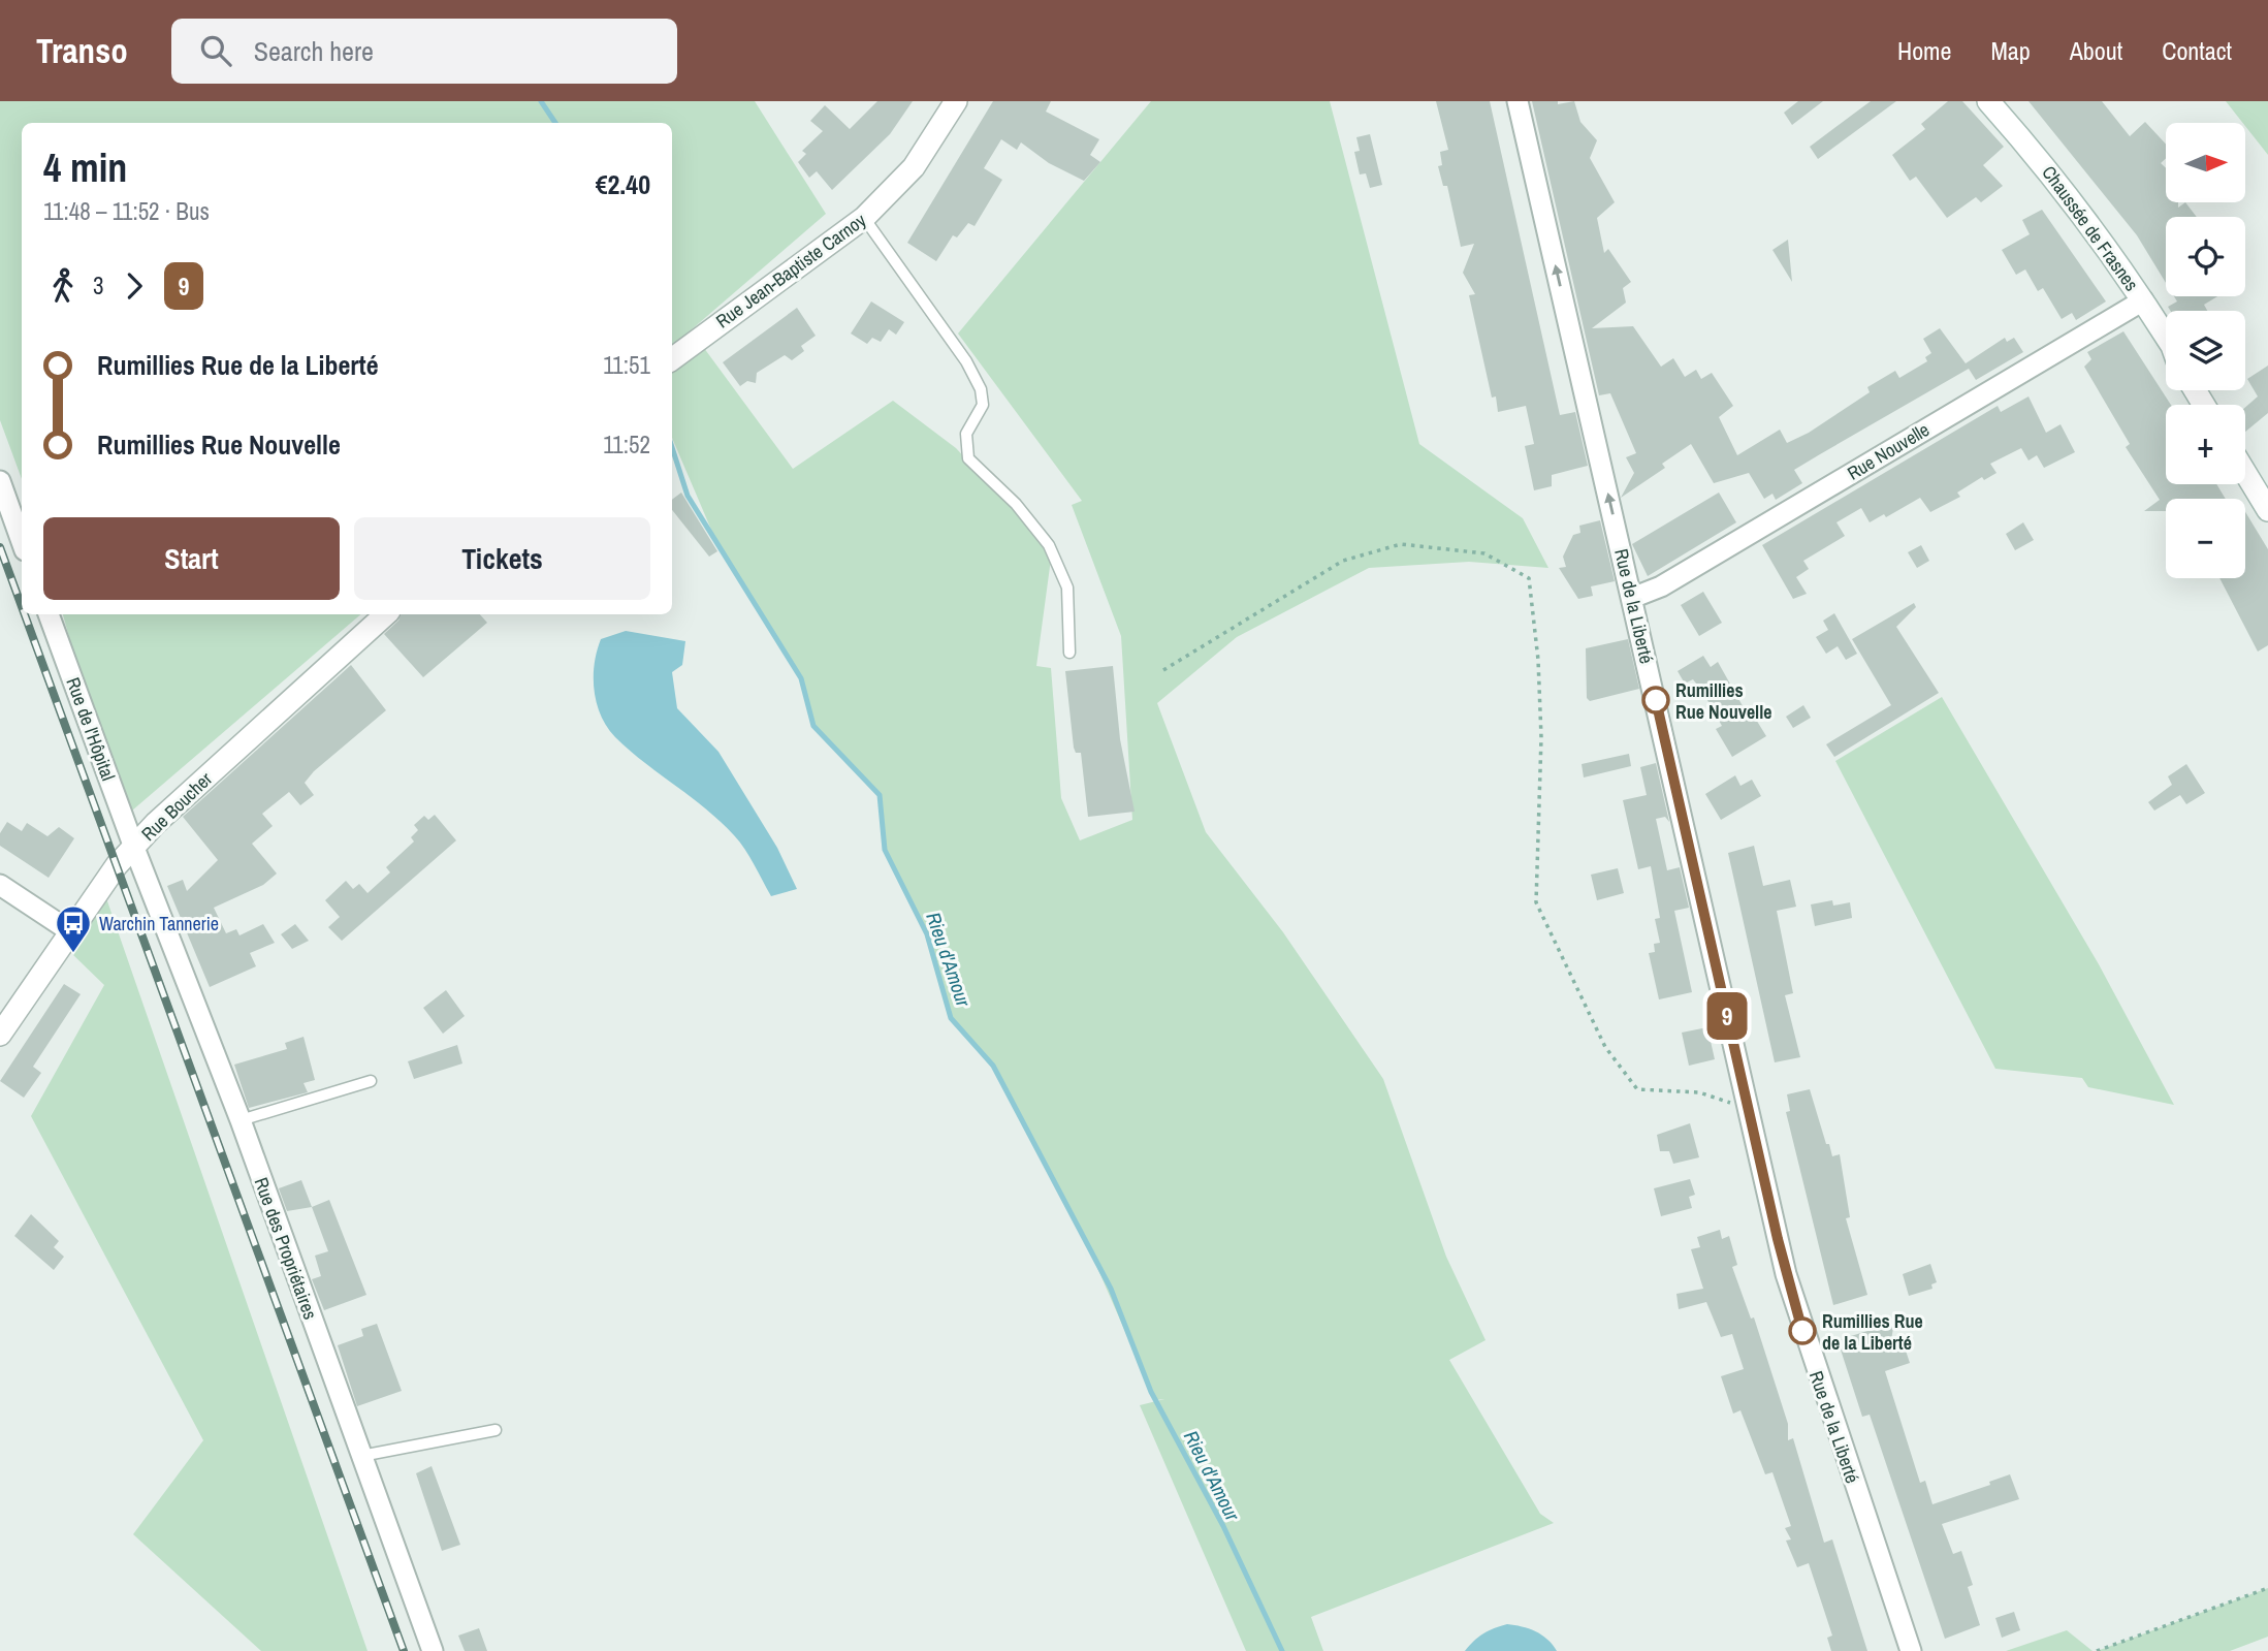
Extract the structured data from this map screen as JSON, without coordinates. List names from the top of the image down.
{
  "streets": {
    "street": [
      "Chaussée de Frasnes",
      "Rue Jean-Baptiste Carnoy",
      "Rue Nouvelle",
      "Rue de la Liberté",
      "Rue de l'Hôpital",
      "Rue Boucher",
      "Rue des Propriétaires"
    ]
  },
  "crossings": [
    ["Chaussée de Frasnes", "Rue Nouvelle"],
    ["Rue Nouvelle", "Rue de la Liberté"],
    ["Rue de l'Hôpital", "Rue Boucher"],
    ["Rue de l'Hôpital", "Rue des Propriétaires"],
    ["Rue Boucher", "Rue des Propriétaires"]
  ],
  "water": ["Rieu d'Amour"],
  "places": {
    "other": ["Rumillies Rue Nouvelle", "Rumillies Rue de la Liberté"],
    "bus stop": ["Warchin Tannerie"]
  },
  "lines": ["bus line 9"],
  "north": "right",
  "page": {
    "header": "Transo",
    "search": "Search here",
    "nav": [
      "Home",
      "Map",
      "About",
      "Contact"
    ],
    "on_map": "9",
    "map_buttons": ["+", "−"],
    "heading": ["4 min", "11:48 – 11:52 · Bus", "€2.40"],
    "legs": ["3", "9"],
    "list": [
      {
        "name": "Rumillies Rue de la Liberté",
        "value": "11:51"
      },
      {
        "name": "Rumillies Rue Nouvelle",
        "value": "11:52"
      }
    ],
    "buttons": ["Start", "Tickets"]
  }
}
